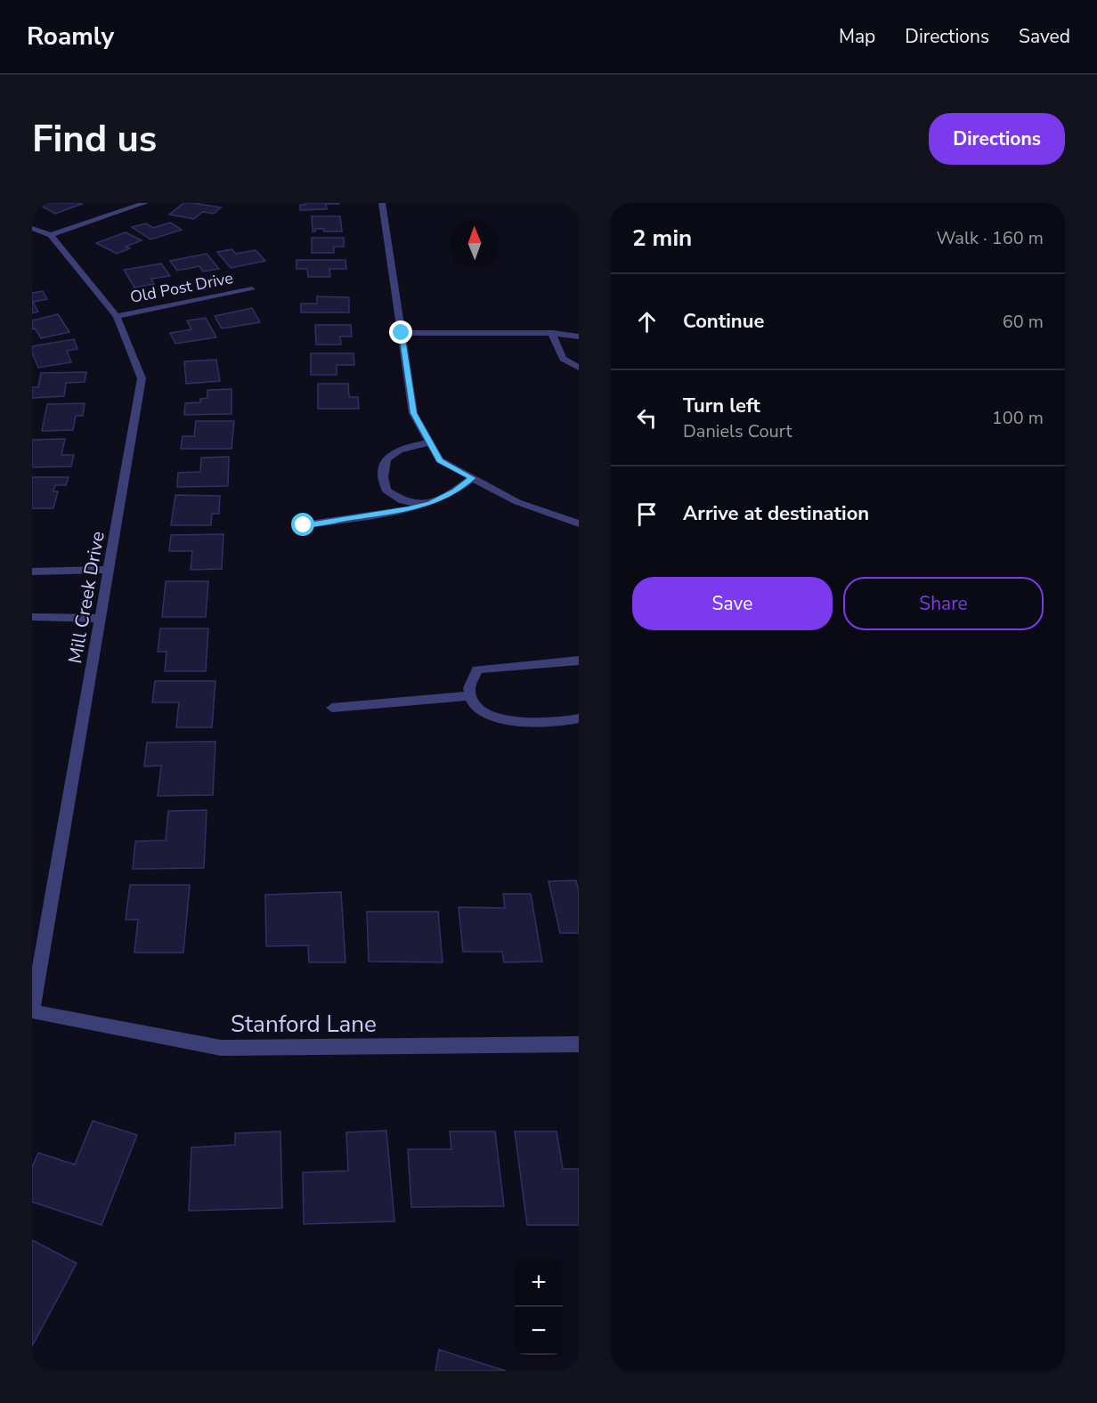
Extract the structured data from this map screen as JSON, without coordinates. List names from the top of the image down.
{
  "streets": {
    "street": ["Old Post Drive", "Mill Creek Drive", "Stanford Lane"]
  },
  "crossings": [
    ["Old Post Drive", "Mill Creek Drive"],
    ["Mill Creek Drive", "Stanford Lane"]
  ],
  "north": "top",
  "page": {
    "header": "Roamly",
    "nav": ["Map", "Directions", "Saved"],
    "buttons": [
      "Directions",
      ["Save", "Share"]
    ],
    "title": "Find us",
    "heading": ["2 min", "Walk · 160 m"],
    "list": [
      ["Continue", "60 m"],
      ["Turn left", "Daniels Court", "100 m"],
      "Arrive at destination"
    ],
    "map_buttons": ["+", "−"]
  }
}
